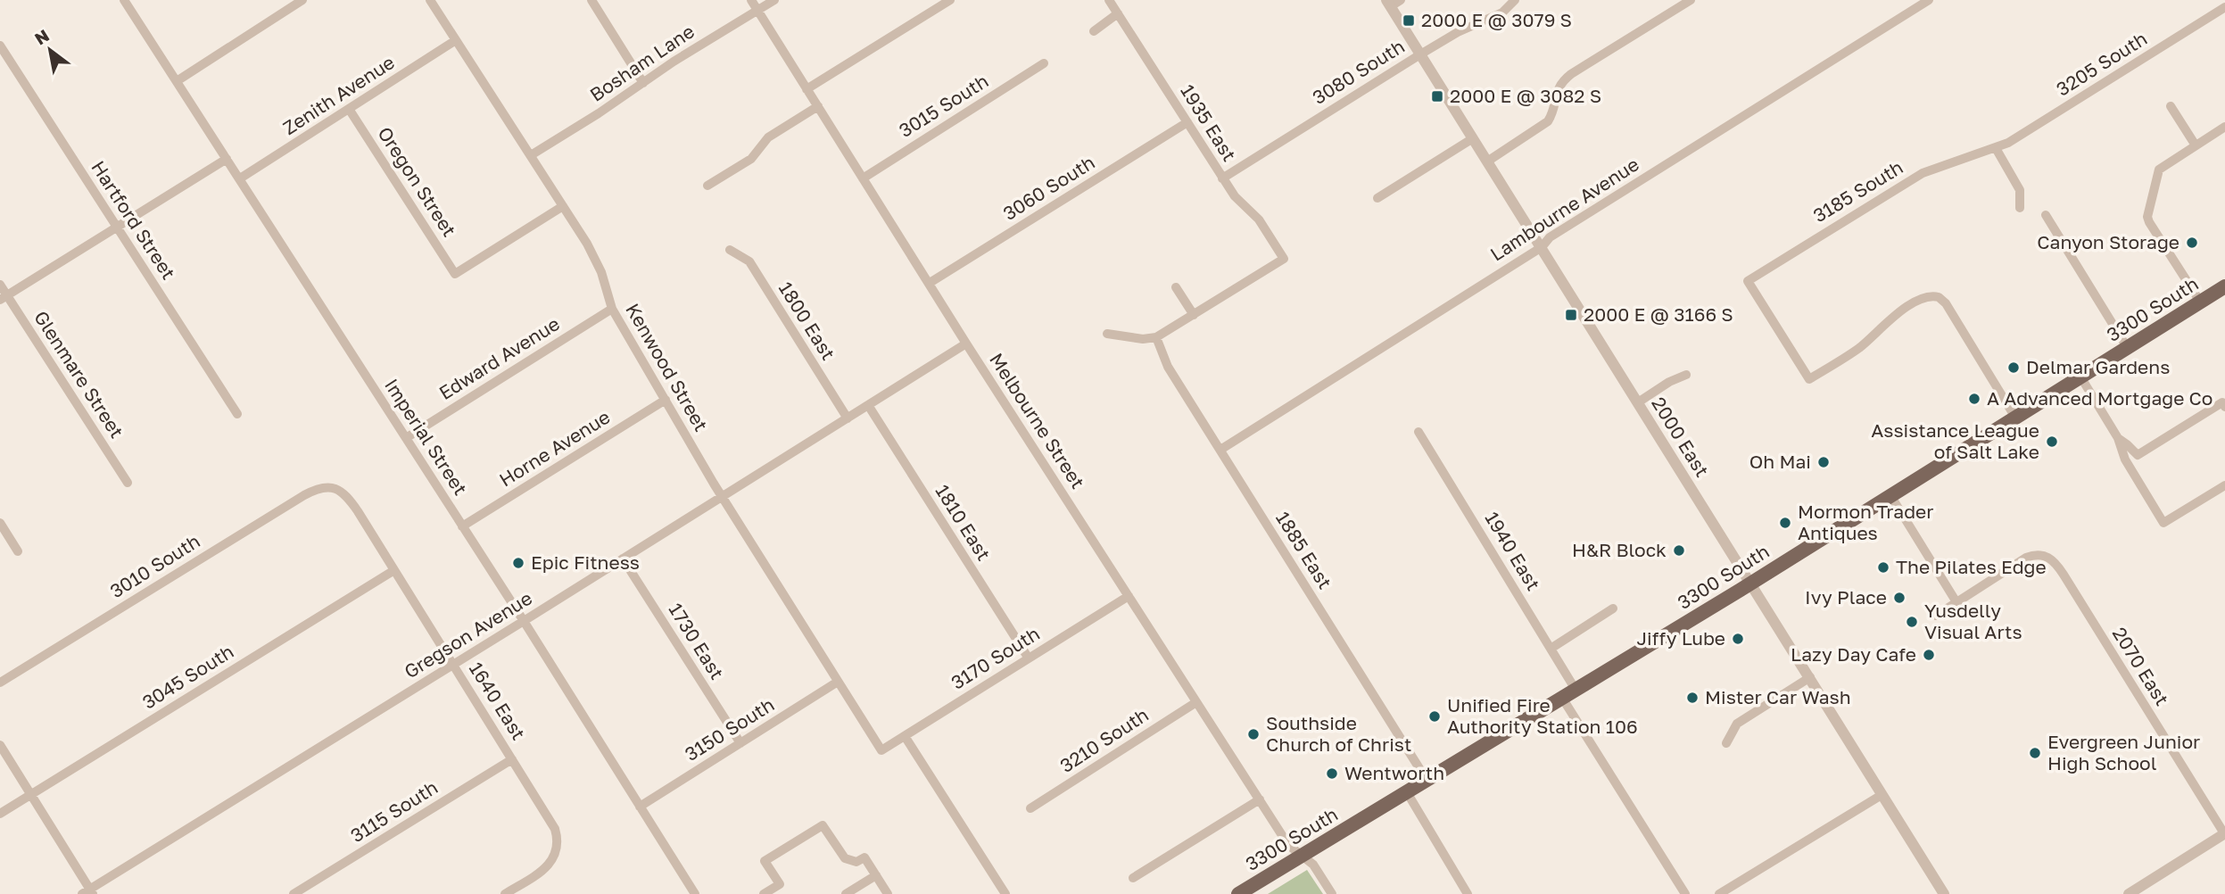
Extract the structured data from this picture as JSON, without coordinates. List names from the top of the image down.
{
  "streets": {
    "main road": ["3300 South"],
    "street": [
      "Bosham Lane",
      "3205 South",
      "3080 South",
      "Zenith Avenue",
      "3015 South",
      "1935 East",
      "Oregon Street",
      "3060 South",
      "3185 South",
      "Lambourne Avenue",
      "Hartford Street",
      "1800 East",
      "Edward Avenue",
      "Kenwood Street",
      "Glenmare Street",
      "Melbourne Street",
      "Imperial Street",
      "2000 East",
      "Horne Avenue",
      "1810 East",
      "1885 East",
      "1940 East",
      "3010 South",
      "Gregson Avenue",
      "1730 East",
      "3170 South",
      "2070 East",
      "3045 South",
      "1640 East",
      "3150 South",
      "3210 South",
      "3115 South"
    ]
  },
  "crossings": [
    ["Bosham Lane", "Kenwood Street"],
    ["Bosham Lane", "Melbourne Street"],
    ["3205 South", "3185 South"],
    ["3080 South", "1935 East"],
    ["3080 South", "2000 East"],
    ["Zenith Avenue", "Oregon Street"],
    ["Zenith Avenue", "Kenwood Street"],
    ["Zenith Avenue", "Imperial Street"],
    ["3015 South", "Melbourne Street"],
    ["1935 East", "3060 South"],
    ["Oregon Street", "Kenwood Street"],
    ["3060 South", "Melbourne Street"],
    ["3185 South", "3300 South"],
    ["Lambourne Avenue", "2000 East"],
    ["Lambourne Avenue", "1885 East"],
    ["3300 South", "Melbourne Street"],
    ["3300 South", "2000 East"],
    ["3300 South", "1885 East"],
    ["3300 South", "1940 East"],
    ["1800 East", "Gregson Avenue"],
    ["Edward Avenue", "Kenwood Street"],
    ["Edward Avenue", "Imperial Street"],
    ["Kenwood Street", "Horne Avenue"],
    ["Kenwood Street", "Gregson Avenue"],
    ["Kenwood Street", "3170 South"],
    ["Kenwood Street", "3150 South"],
    ["Melbourne Street", "Gregson Avenue"],
    ["Melbourne Street", "3170 South"],
    ["Melbourne Street", "3210 South"],
    ["Imperial Street", "Horne Avenue"],
    ["Imperial Street", "Gregson Avenue"],
    ["Imperial Street", "3150 South"],
    ["1810 East", "Gregson Avenue"],
    ["1810 East", "3170 South"],
    ["3010 South", "1640 East"],
    ["Gregson Avenue", "1730 East"],
    ["Gregson Avenue", "1640 East"],
    ["1730 East", "3150 South"],
    ["3045 South", "1640 East"],
    ["1640 East", "3115 South"]
  ],
  "places": {
    "transit": ["2000 E @ 3079 S", "2000 E @ 3082 S", "2000 E @ 3166 S"],
    "other": [
      "Canyon Storage",
      "Delmar Gardens",
      "A Advanced Mortgage Co",
      "Assistance League of Salt Lake",
      "Oh Mai",
      "Mormon Trader Antiques",
      "H&R Block",
      "Epic Fitness",
      "The Pilates Edge",
      "Ivy Place",
      "Yusdelly Visual Arts",
      "Jiffy Lube",
      "Lazy Day Cafe",
      "Mister Car Wash",
      "Unified Fire Authority Station 106",
      "Southside Church of Christ",
      "Evergreen Junior High School",
      "Wentworth"
    ]
  },
  "north": "top left"
}
